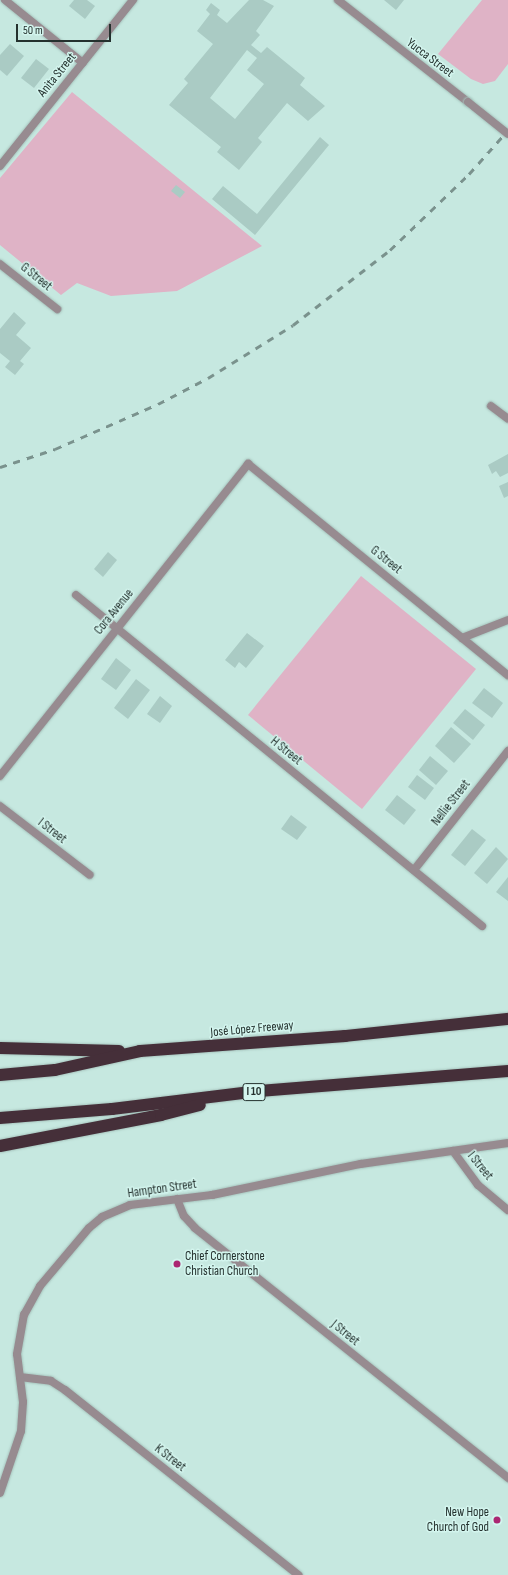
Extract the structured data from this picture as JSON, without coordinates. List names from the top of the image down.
{
  "streets": {
    "highway": ["José López Freeway", "I 10"],
    "street": [
      "Yucca Street",
      "Anita Street",
      "G Street",
      "Cora Avenue",
      "H Street",
      "Nellie Street",
      "I Street",
      "Hampton Street",
      "J Street",
      "K Street"
    ]
  },
  "crossings": [
    ["G Street", "Cora Avenue"],
    ["Cora Avenue", "H Street"],
    ["H Street", "Nellie Street"],
    ["I Street", "Hampton Street"],
    ["Hampton Street", "J Street"],
    ["Hampton Street", "K Street"]
  ],
  "places": ["Chief Cornerstone Christian Church", "New Hope Church of God"],
  "scale_bar": "50 m"
}
